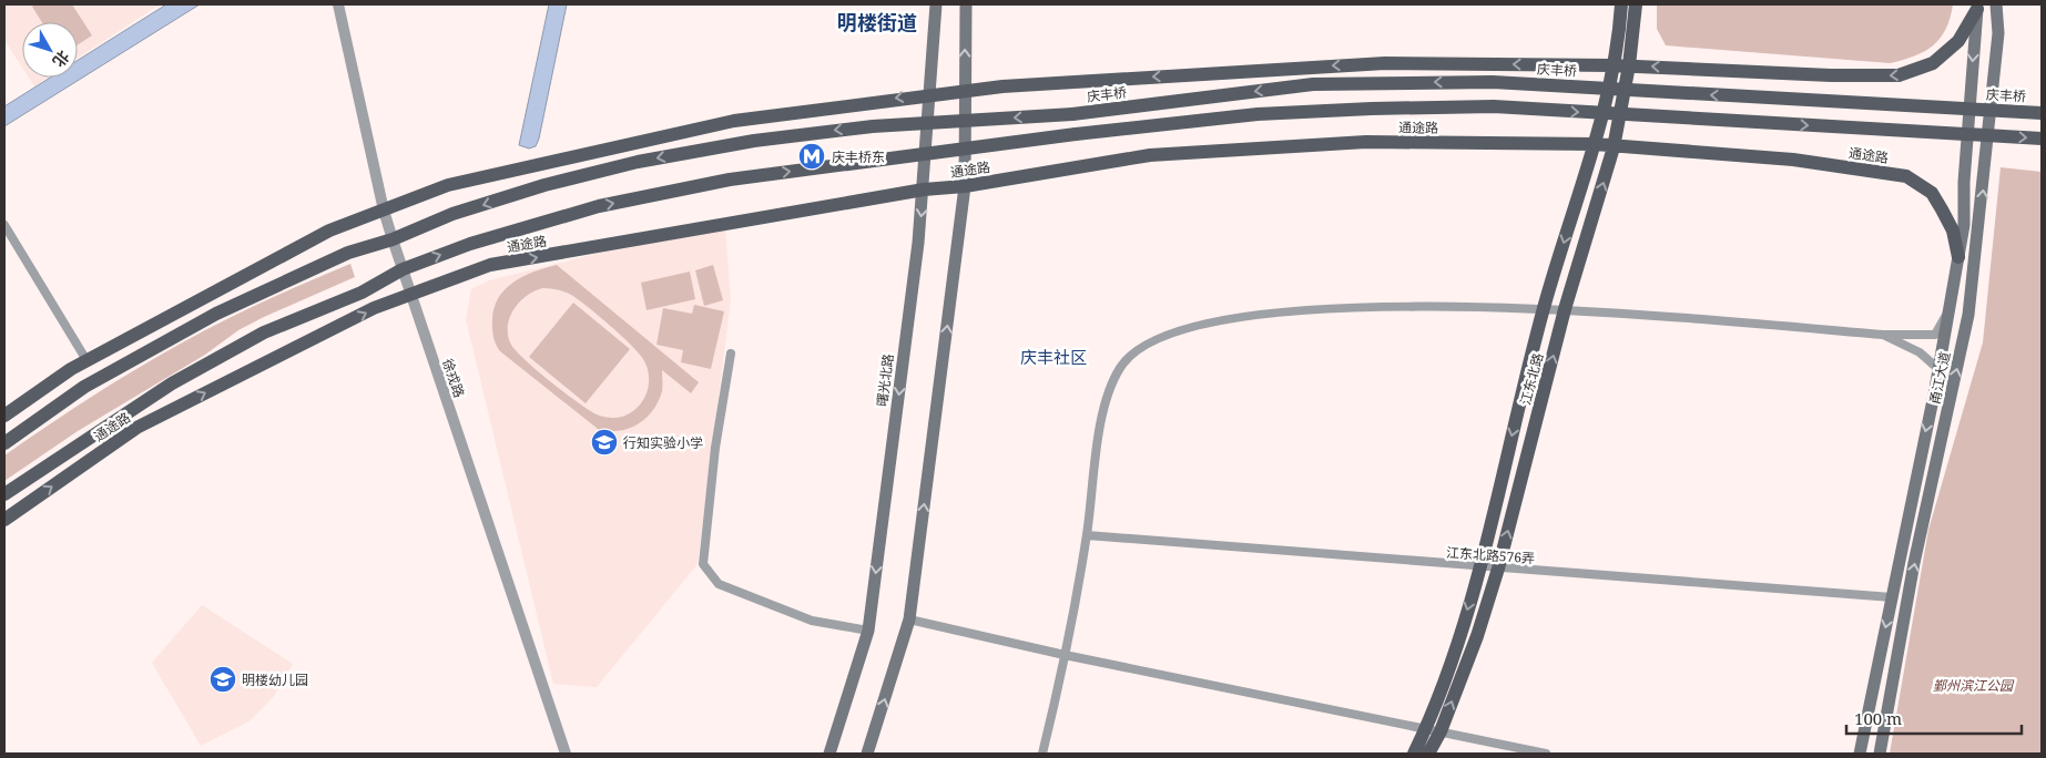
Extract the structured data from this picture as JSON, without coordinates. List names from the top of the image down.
{
  "streets": {
    "main road": [
      "庆丰桥",
      "通途路",
      "甬江大道",
      "江东北路",
      "曙光北路"
    ],
    "street": ["徐戎路", "江东北路576弄"]
  },
  "crossings": [
    ["通途路", "徐戎路"],
    ["通途路", "甬江大道"],
    ["通途路", "江东北路"],
    ["通途路", "曙光北路"],
    ["甬江大道", "江东北路576弄"],
    ["江东北路", "江东北路576弄"]
  ],
  "districts": ["明楼街道", "庆丰社区"],
  "parks": ["鄞州滨江公园"],
  "places": {
    "metro station": ["庆丰桥东"],
    "school or university": ["行知实验小学", "明楼幼儿园"]
  },
  "scale_bar": "100 m",
  "north": "bottom right"
}
